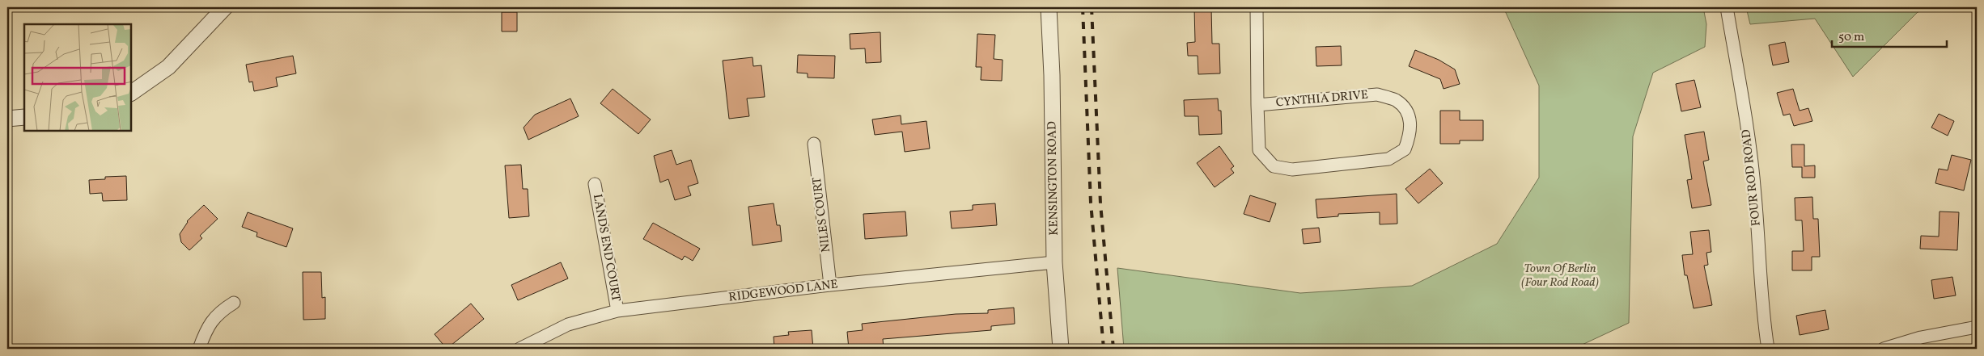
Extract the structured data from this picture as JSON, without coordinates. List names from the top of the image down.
{
  "streets": {
    "street": [
      "CYNTHIA DRIVE",
      "FOUR ROD ROAD",
      "KENSINGTON ROAD",
      "NILES COURT",
      "LANDS END COURT",
      "RIDGEWOOD LANE"
    ]
  },
  "crossings": [
    ["KENSINGTON ROAD", "RIDGEWOOD LANE"],
    ["NILES COURT", "RIDGEWOOD LANE"],
    ["LANDS END COURT", "RIDGEWOOD LANE"]
  ],
  "parks": ["Town Of Berlin (Four Rod Road)"],
  "scale_bar": "50 m"
}
